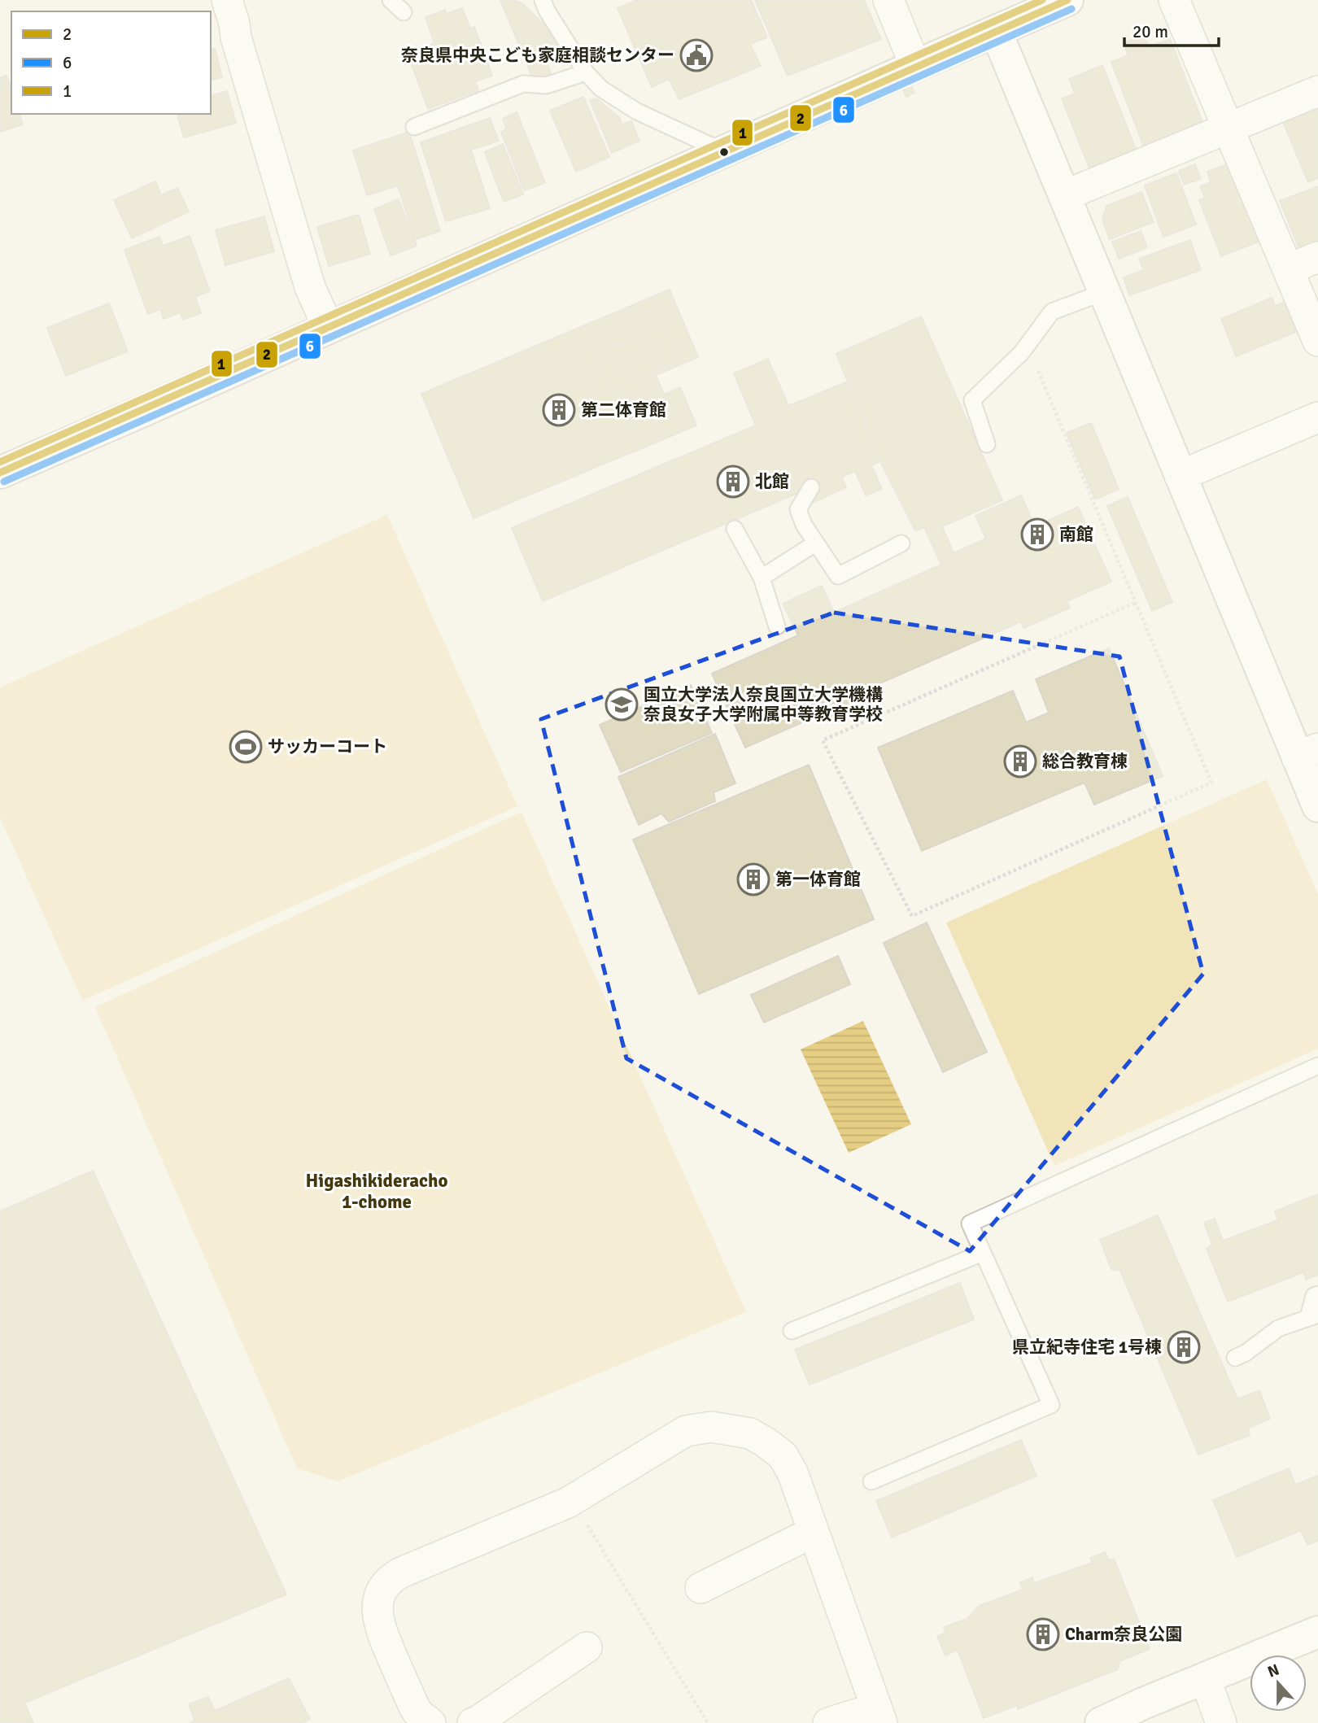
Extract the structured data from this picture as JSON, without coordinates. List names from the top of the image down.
{
  "districts": ["Higashikideracho 1-chome"],
  "places": {
    "public building": ["奈良県中央こども家庭相談センター"],
    "building": [
      "第二体育館",
      "北館",
      "南館",
      "総合教育棟",
      "第一体育館",
      "県立紀寺住宅 1号棟",
      "Charm奈良公園"
    ],
    "school or university": ["国立大学法人奈良国立大学機構 奈良女子大学附属中等教育学校"],
    "sports": ["サッカーコート"]
  },
  "lines": ["transit line 2", "transit line 1", "transit line 6"],
  "legend": ["2", "6", "1"],
  "scale_bar": "20 m",
  "north": "top"
}
